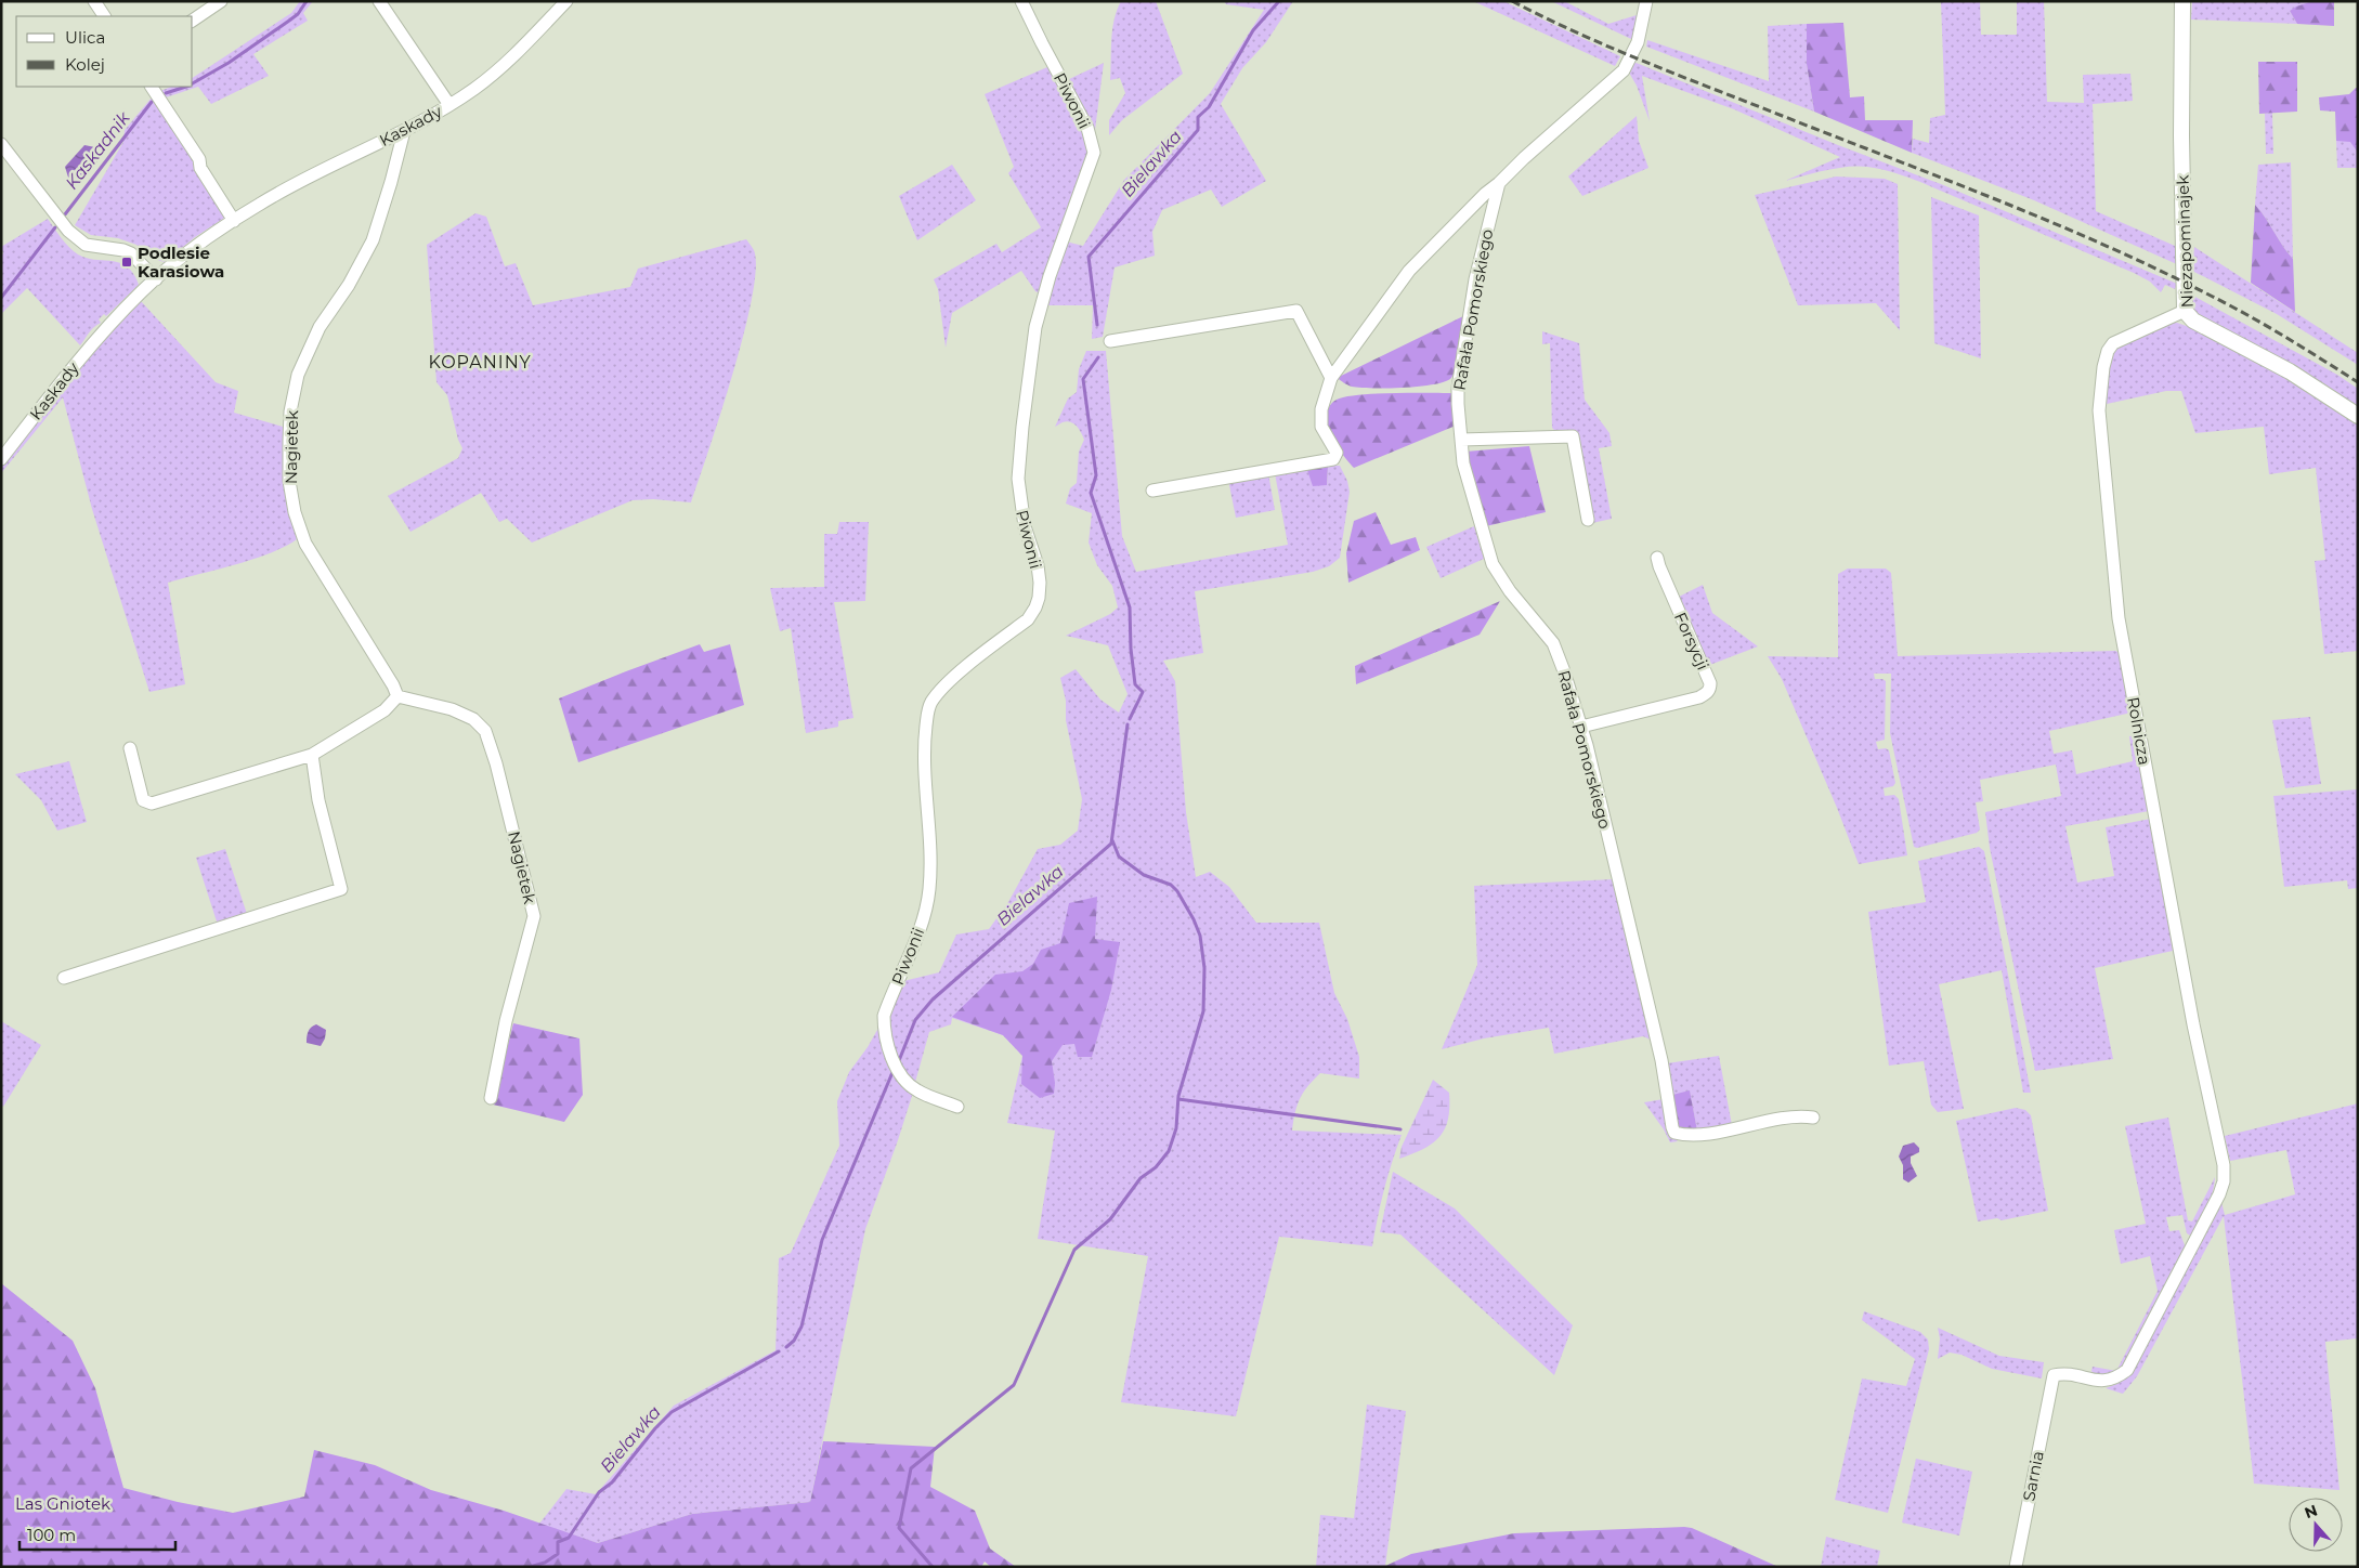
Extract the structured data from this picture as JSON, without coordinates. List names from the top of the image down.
{
  "streets": {
    "street": [
      "Piwonii",
      "Kaskady",
      "Niezapominajek",
      "Rafała Pomorskiego",
      "Nagietek",
      "Forsycji",
      "Rolnicza",
      "Sarnia"
    ]
  },
  "crossings": [
    ["Kaskady", "Nagietek"],
    ["Niezapominajek", "Rolnicza"],
    ["Rafała Pomorskiego", "Forsycji"],
    ["Rolnicza", "Sarnia"]
  ],
  "districts": ["KOPANINY"],
  "water": ["Kaskadnik", "Bielawka"],
  "parks": ["Las Gniotek"],
  "places": {
    "transit": ["Podlesie Karasiowa"]
  },
  "legend": ["Ulica", "Kolej"],
  "scale_bar": "100 m",
  "north": "top"
}
